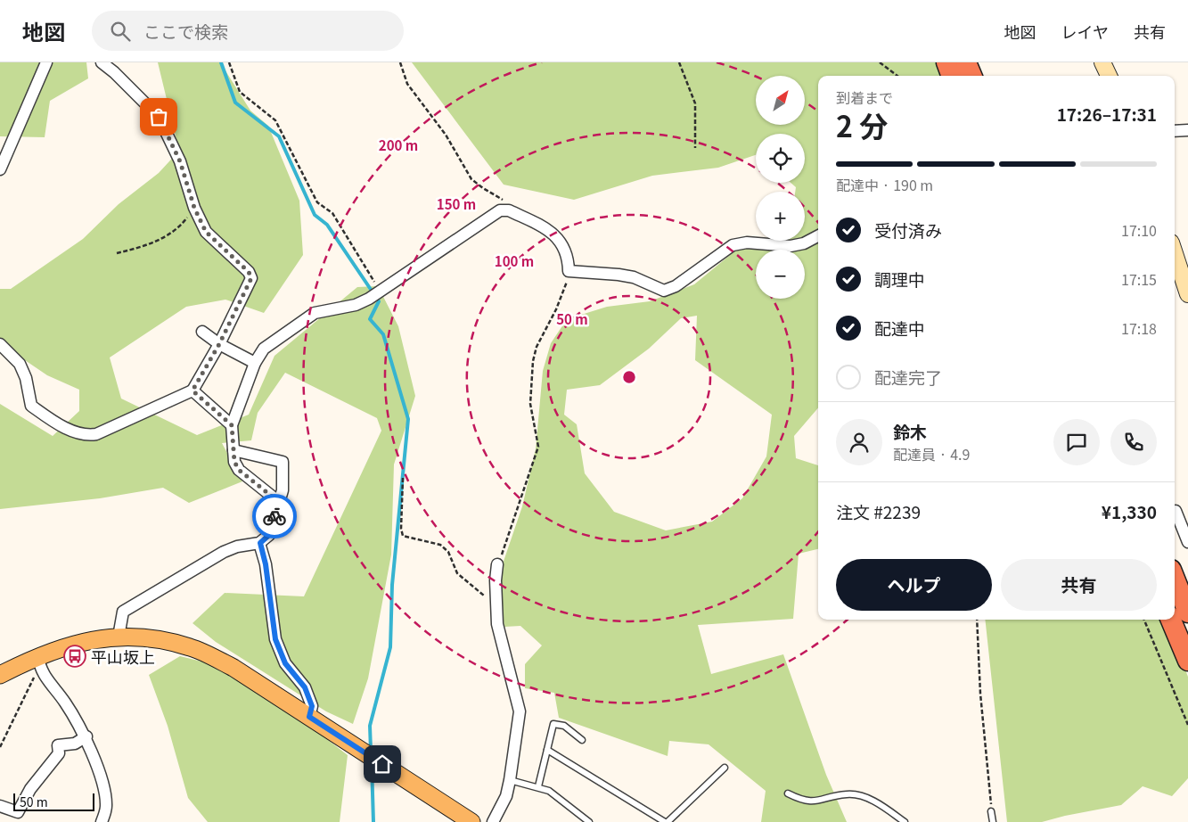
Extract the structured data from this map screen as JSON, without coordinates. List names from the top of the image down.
{
  "places": {
    "bus stop": ["平山坂上"]
  },
  "scale_bar": "50 m",
  "north": "top right",
  "page": {
    "header": "地図",
    "search": "ここで検索",
    "nav": ["地図", "レイヤ", "共有"],
    "map_buttons": ["+", "−"],
    "heading": ["2 分", "到着まで", "17:26–17:31"],
    "panel": [
      "鈴木",
      "配達員 · 4.9",
      "注文 #2239",
      "¥1,330"
    ],
    "bar": "配達中 · 190 m",
    "list": [
      ["受付済み", "17:10"],
      ["調理中", "17:15"],
      ["配達中", "17:18"],
      "配達完了"
    ],
    "buttons": ["ヘルプ", "共有"],
    "scale": "50 m"
  },
  "rings": [
    "200 m",
    "150 m",
    "100 m",
    "50 m"
  ]
}
